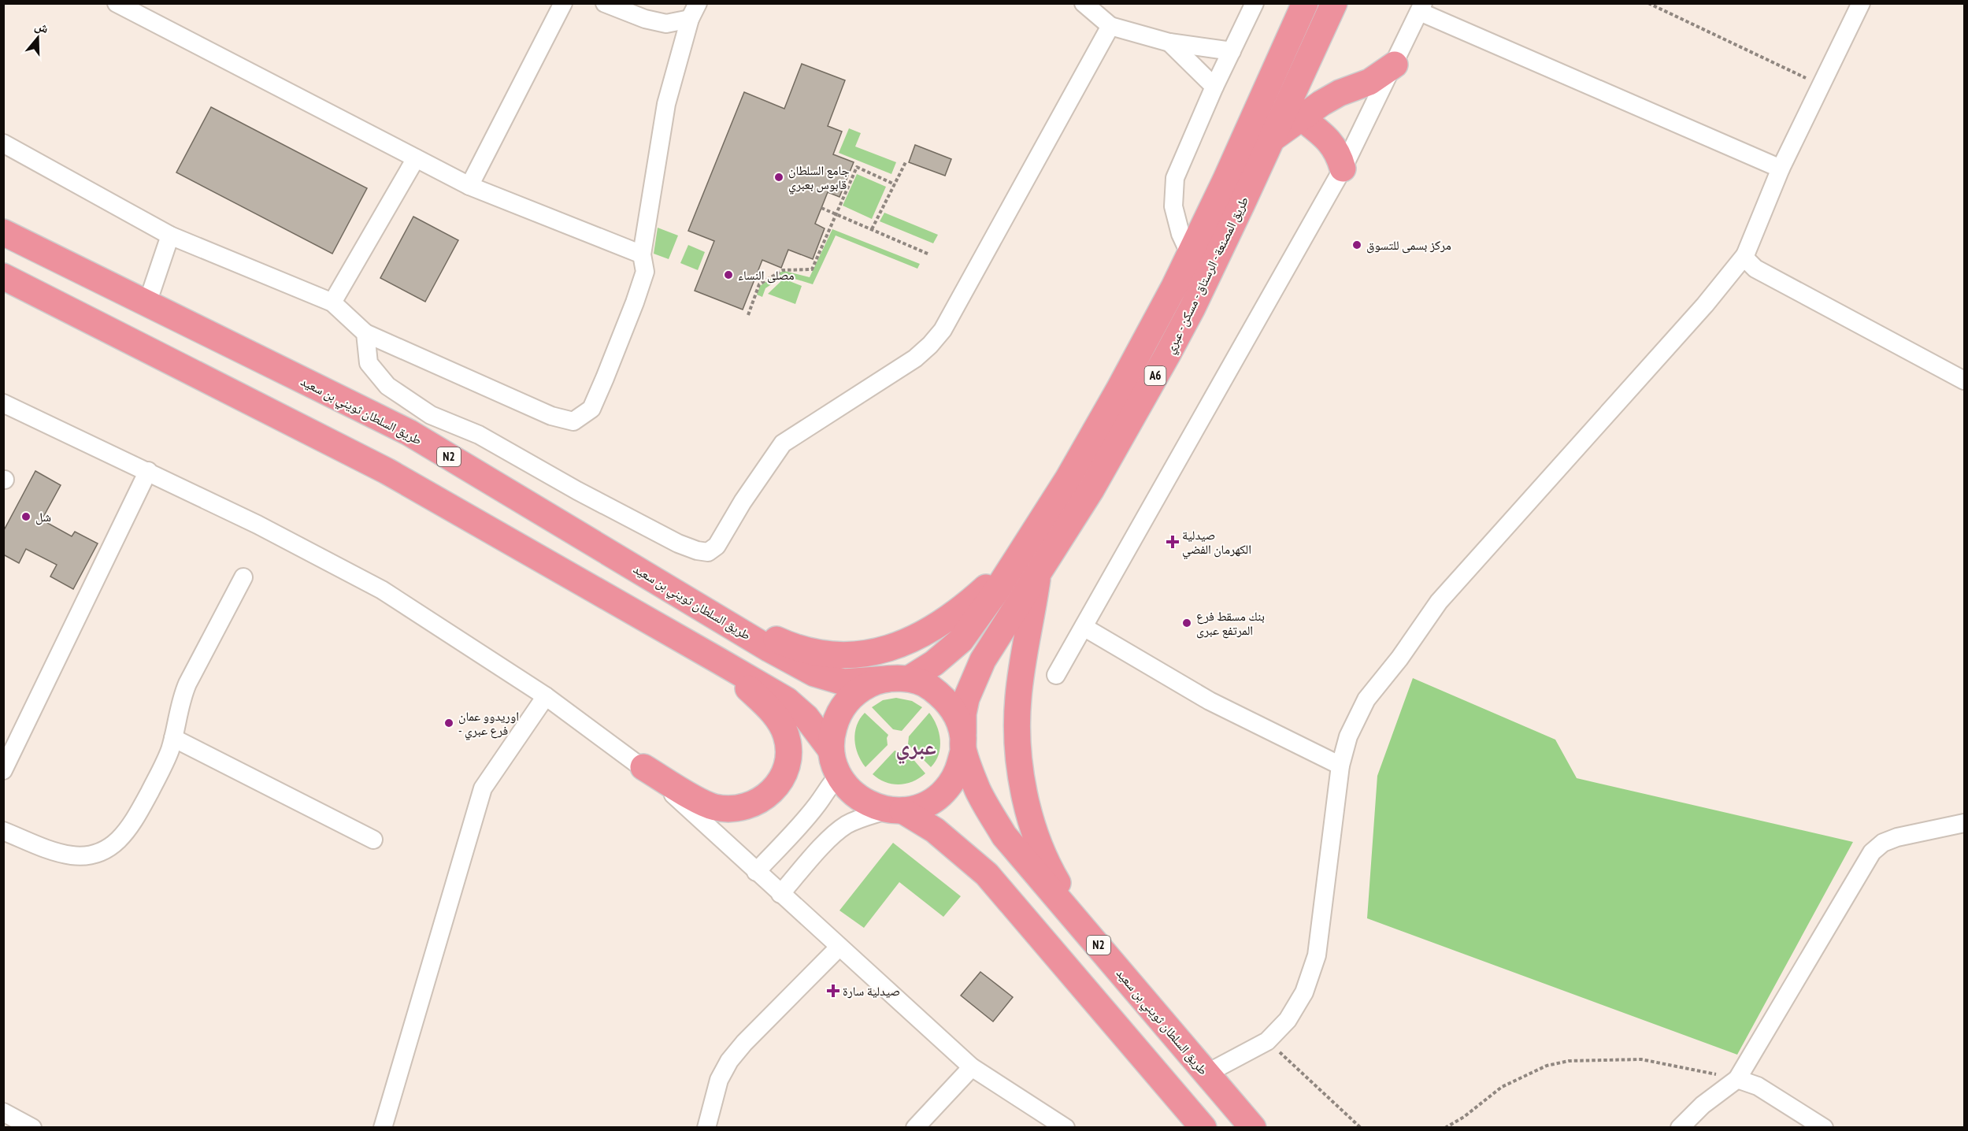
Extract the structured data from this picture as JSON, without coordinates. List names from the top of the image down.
{
  "streets": {
    "highway": [
      "طريق المصنعة - الرستاق - مسكن - عبري",
      "A6",
      "طريق السلطان ثويني بن سعيد",
      "N2"
    ]
  },
  "crossings": [
    ["طريق المصنعة - الرستاق - مسكن - عبري", "طريق السلطان ثويني بن سعيد"],
    ["طريق المصنعة - الرستاق - مسكن - عبري", "N2"],
    ["طريق السلطان ثويني بن سعيد", "N2"]
  ],
  "districts": ["عبري"],
  "places": {
    "other": [
      "جامع السلطان قابوس بعبري",
      "مركز بسمى للتسوق",
      "مصلى النساء",
      "شل",
      "بنك مسقط فرع المرتفع عبرى",
      "اوريدوو عمان - فرع عبري"
    ],
    "health": ["صيدلية الكهرمان الفضي", "صيدلية سارة"]
  },
  "north": "top"
}
